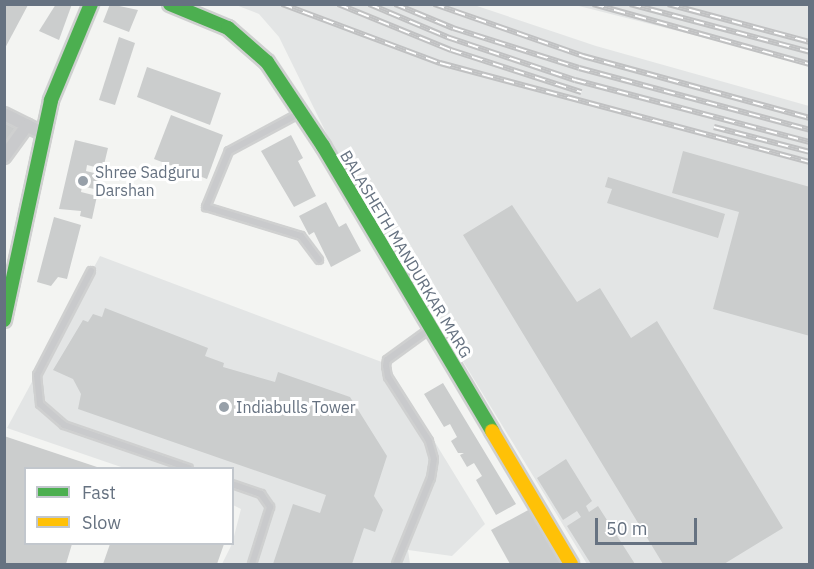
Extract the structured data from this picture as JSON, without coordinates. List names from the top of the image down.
{
  "streets": {
    "street": ["BALASHETH MANDURKAR MARG"]
  },
  "places": ["Shree Sadguru Darshan", "Indiabulls Tower"],
  "legend": ["Fast", "Slow"],
  "scale_bar": "50 m"
}
